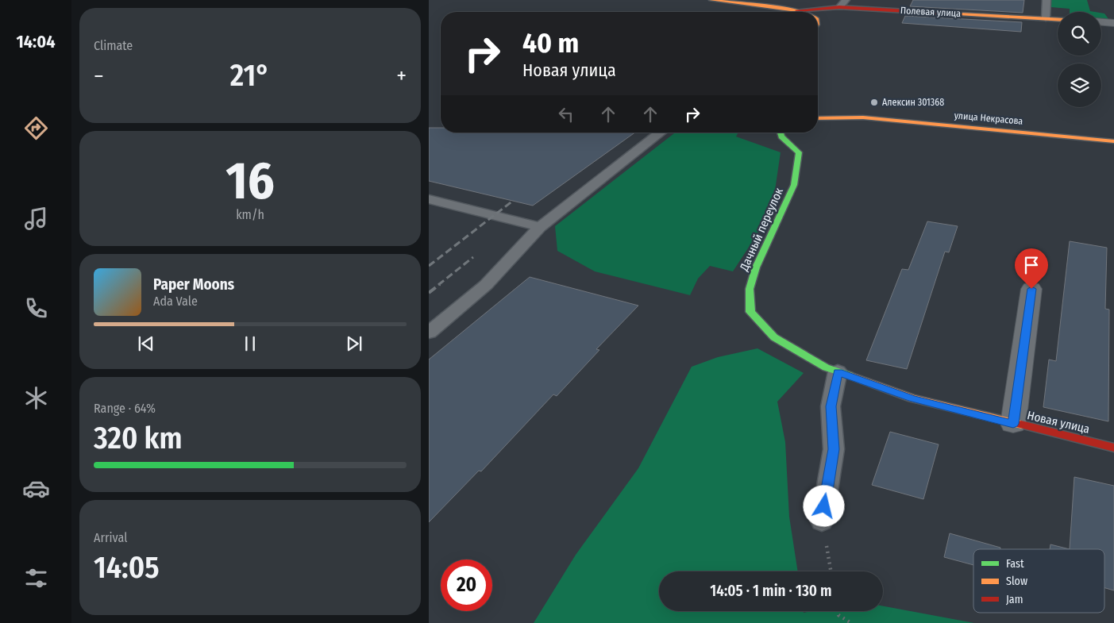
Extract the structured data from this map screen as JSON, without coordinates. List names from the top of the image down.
{
  "streets": {
    "street": [
      "Полевая улица",
      "улица Некрасова",
      "Дачный переулок",
      "Новая улица"
    ]
  },
  "crossings": [
    ["Дачный переулок", "Новая улица"]
  ],
  "places": ["Алексин 301368"],
  "legend": ["Fast", "Slow", "Jam"],
  "page": {
    "tabs": "14:04",
    "tile": [
      "Climate",
      ["16", "km/h"],
      ["Range · 64%", "320 km"],
      ["Arrival", "14:05"]
    ],
    "turn": ["40 m", "Новая улица"],
    "heat": ["−", "21°", "+"],
    "song": ["Paper Moons", "Ada Vale"],
    "limit": "20",
    "trip": "14:05 · 1 min · 130 m"
  }
}
